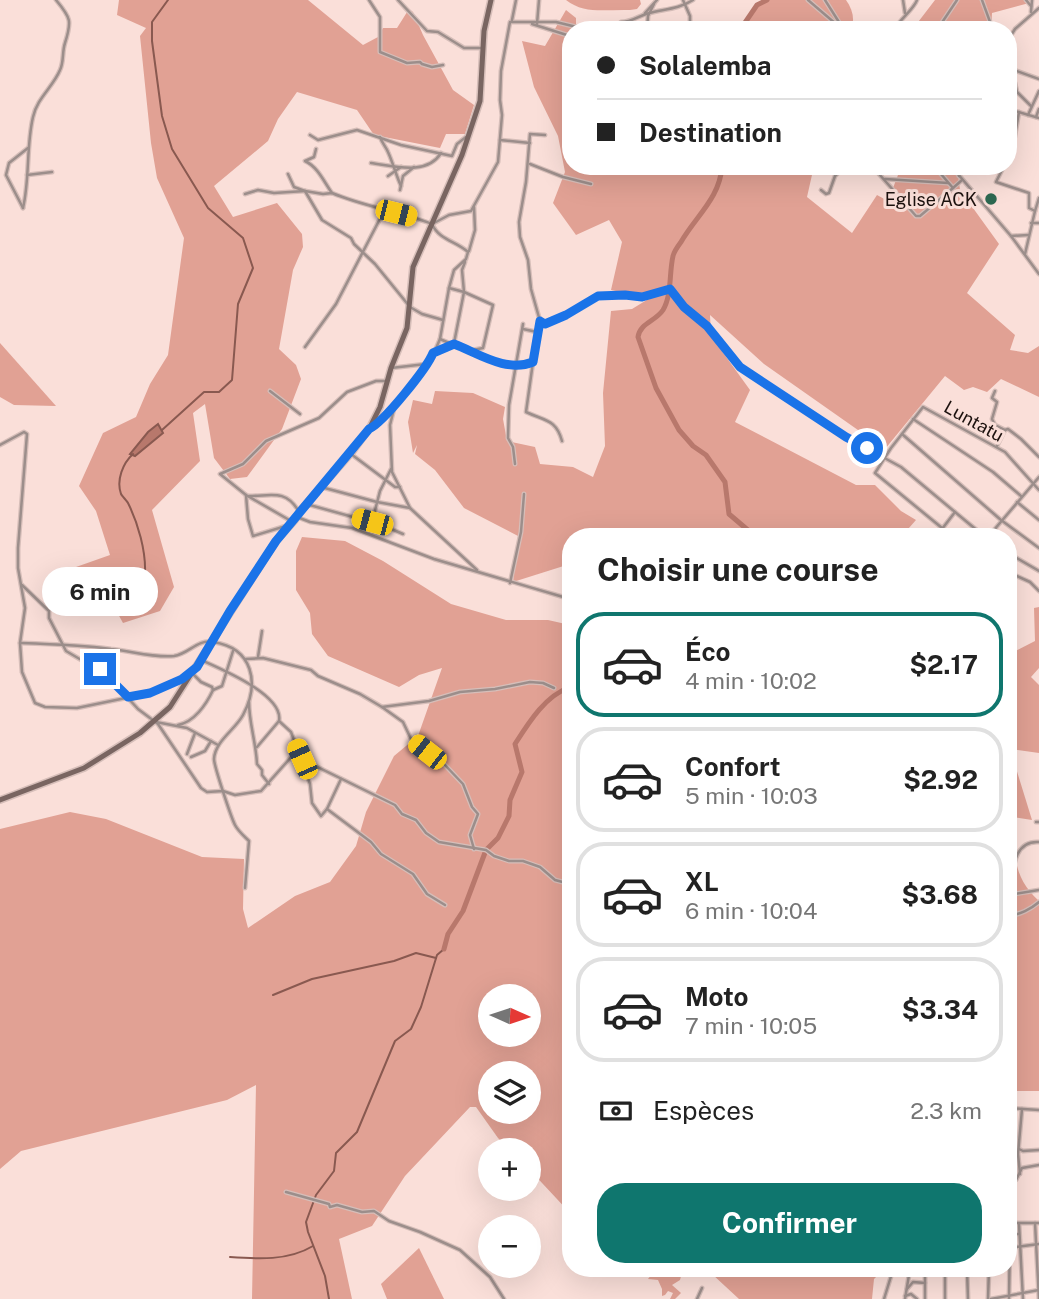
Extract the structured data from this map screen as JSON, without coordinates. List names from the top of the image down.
{
  "streets": {
    "street": ["Luntatu"]
  },
  "places": ["Eglise ACK"],
  "north": "right",
  "page": {
    "banner": ["Solalemba", "Destination"],
    "heading": "Choisir une course",
    "bubble": "6 min",
    "list": [
      {
        "name": "Éco",
        "note": "4 min · 10:02",
        "value": "$2.17"
      },
      {
        "name": "Confort",
        "note": "5 min · 10:03",
        "value": "$2.92"
      },
      {
        "name": "XL",
        "note": "6 min · 10:04",
        "value": "$3.68"
      },
      {
        "name": "Moto",
        "note": "7 min · 10:05",
        "value": "$3.34"
      }
    ],
    "map_buttons": ["+", "−"],
    "pay": ["Espèces", "2.3 km"],
    "buttons": "Confirmer"
  }
}
